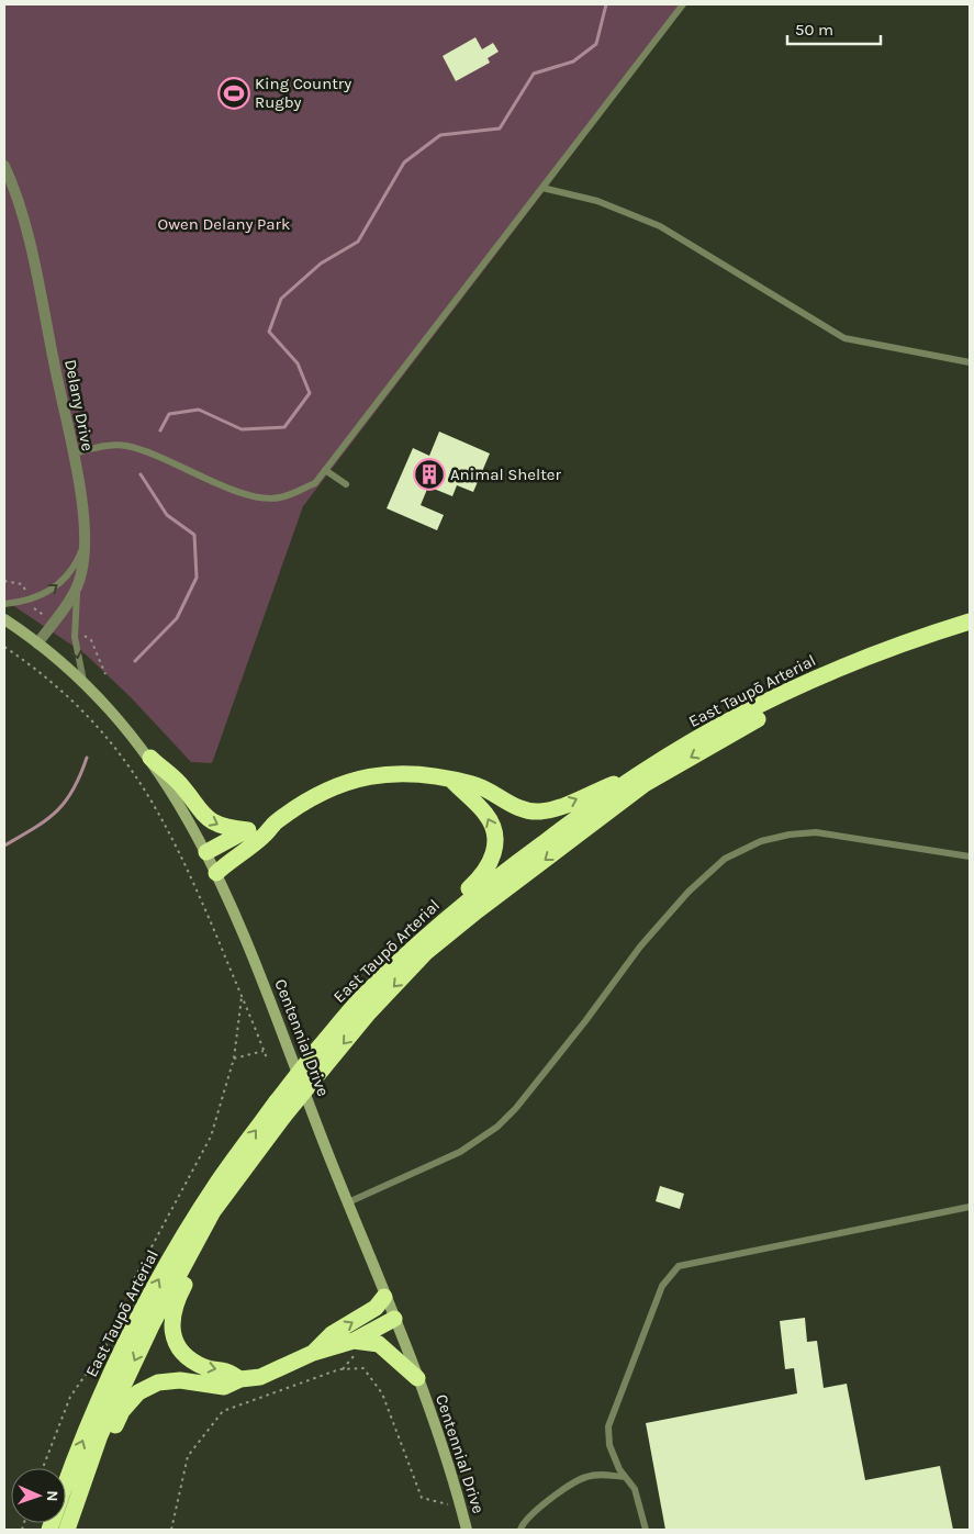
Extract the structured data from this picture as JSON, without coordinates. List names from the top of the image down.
{
  "streets": {
    "highway": ["East Taupō Arterial"],
    "main road": ["Centennial Drive"],
    "street": ["Delany Drive"]
  },
  "crossings": [
    ["Delany Drive", "Centennial Drive"]
  ],
  "parks": ["Owen Delany Park"],
  "places": {
    "sports": ["King Country Rugby"],
    "building": ["Animal Shelter"]
  },
  "scale_bar": "50 m",
  "north": "right"
}
